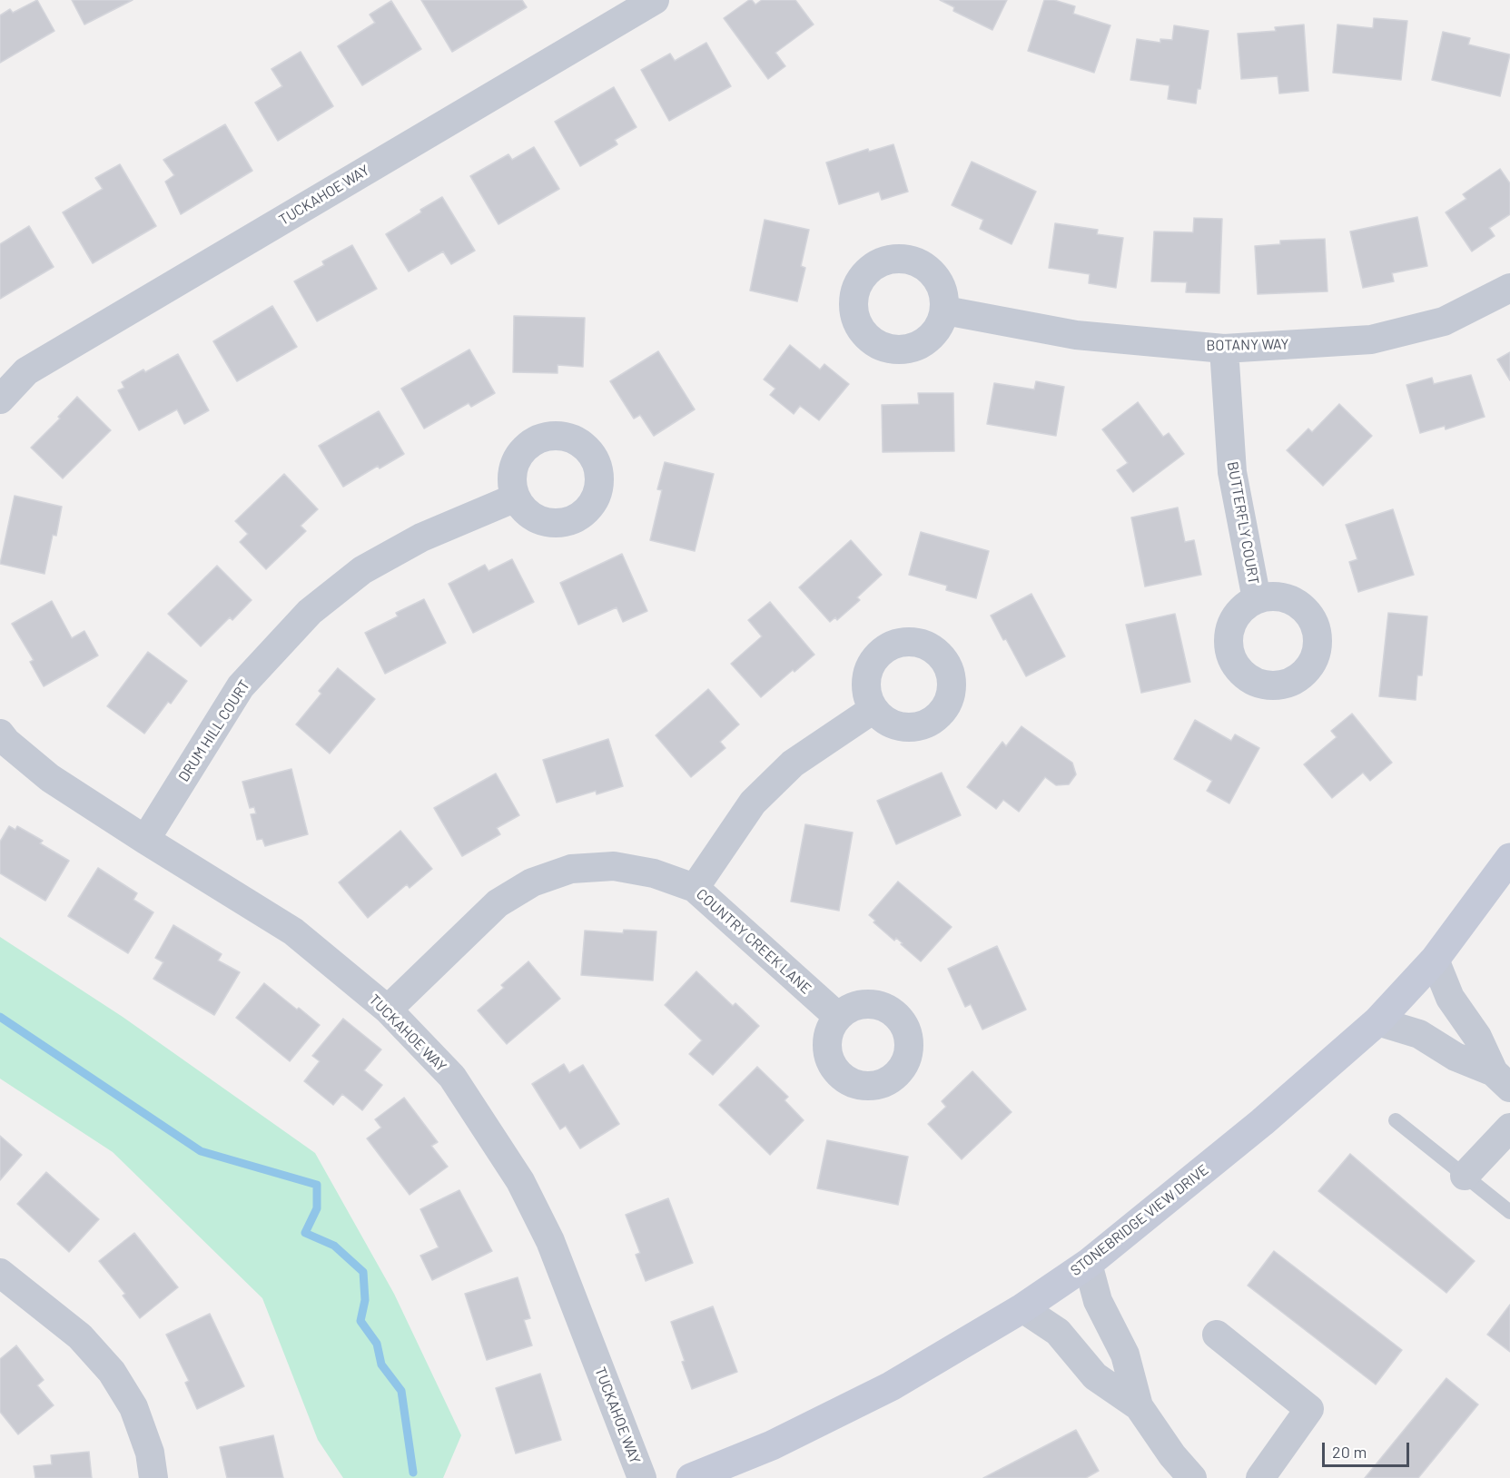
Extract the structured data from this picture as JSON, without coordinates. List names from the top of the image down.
{
  "streets": {
    "street": [
      "TUCKAHOE WAY",
      "BOTANY WAY",
      "BUTTERFLY COURT",
      "DRUM HILL COURT",
      "COUNTRY CREEK LANE",
      "STONEBRIDGE VIEW DRIVE"
    ]
  },
  "crossings": [
    ["TUCKAHOE WAY", "DRUM HILL COURT"],
    ["TUCKAHOE WAY", "COUNTRY CREEK LANE"],
    ["BOTANY WAY", "BUTTERFLY COURT"]
  ],
  "scale_bar": "20 m"
}
